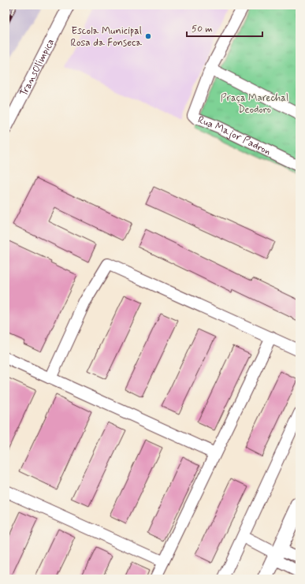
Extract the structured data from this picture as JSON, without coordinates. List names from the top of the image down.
{
  "streets": {
    "street": ["TransOlímpica", "Rua Major Padron"]
  },
  "parks": ["Praça Marechal Deodoro"],
  "places": ["Escola Municipal Rosa da Fonseca"],
  "scale_bar": "50 m"
}
